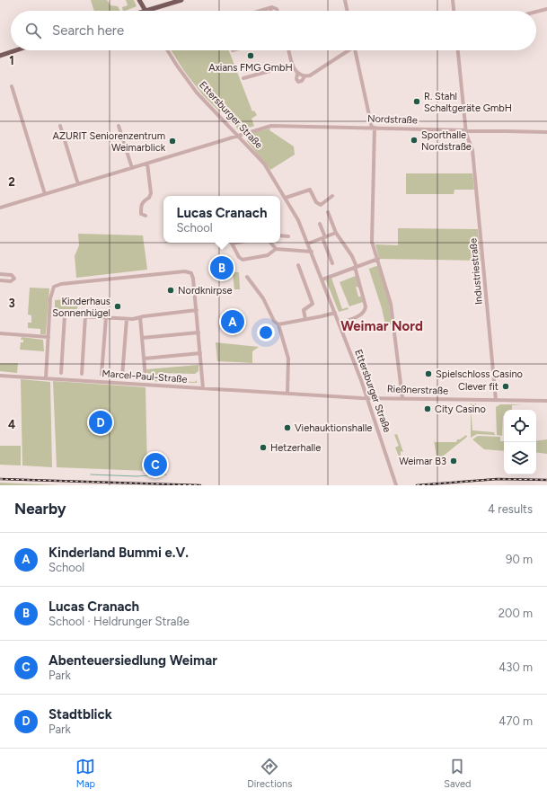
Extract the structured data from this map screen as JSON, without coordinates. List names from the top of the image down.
{
  "streets": {
    "street": [
      "Ettersburger Straße",
      "Nordstraße",
      "Industriestraße",
      "Marcel-Paul-Straße",
      "Rießnerstraße"
    ]
  },
  "crossings": [
    ["Ettersburger Straße", "Nordstraße"],
    ["Ettersburger Straße", "Rießnerstraße"],
    ["Nordstraße", "Industriestraße"],
    ["Industriestraße", "Rießnerstraße"],
    ["Marcel-Paul-Straße", "Rießnerstraße"]
  ],
  "districts": ["Weimar Nord"],
  "places": [
    "Axians FMG GmbH",
    "R. Stahl Schaltgeräte GmbH",
    "Sporthalle Nordstraße",
    "AZURIT Seniorenzentrum Weimarblick",
    "Nordknirpse",
    "Kinderhaus Sonnenhügel",
    "Spielschloss Casino",
    "Clever fit",
    "City Casino",
    "Viehauktionshalle",
    "Hetzerhalle",
    "Weimar B3"
  ],
  "page": {
    "search": "Search here",
    "popup": ["Lucas Cranach", "School"],
    "pins": [
      "B",
      "A",
      "D",
      "C"
    ],
    "heading": ["Nearby", "4 results"],
    "list": [
      {
        "mark": "A",
        "name": "Kinderland Bummi e.V.",
        "note": "School",
        "value": "90 m"
      },
      {
        "mark": "B",
        "name": "Lucas Cranach",
        "note": "School · Heldrunger Straße",
        "value": "200 m"
      },
      {
        "mark": "C",
        "name": "Abenteuersiedlung Weimar",
        "note": "Park",
        "value": "430 m"
      },
      {
        "mark": "D",
        "name": "Stadtblick",
        "note": "Park",
        "value": "470 m"
      }
    ],
    "nav": ["Map", "Directions", "Saved"]
  },
  "grid": {
    "rows": [
      "1",
      "2",
      "3",
      "4"
    ]
  }
}
